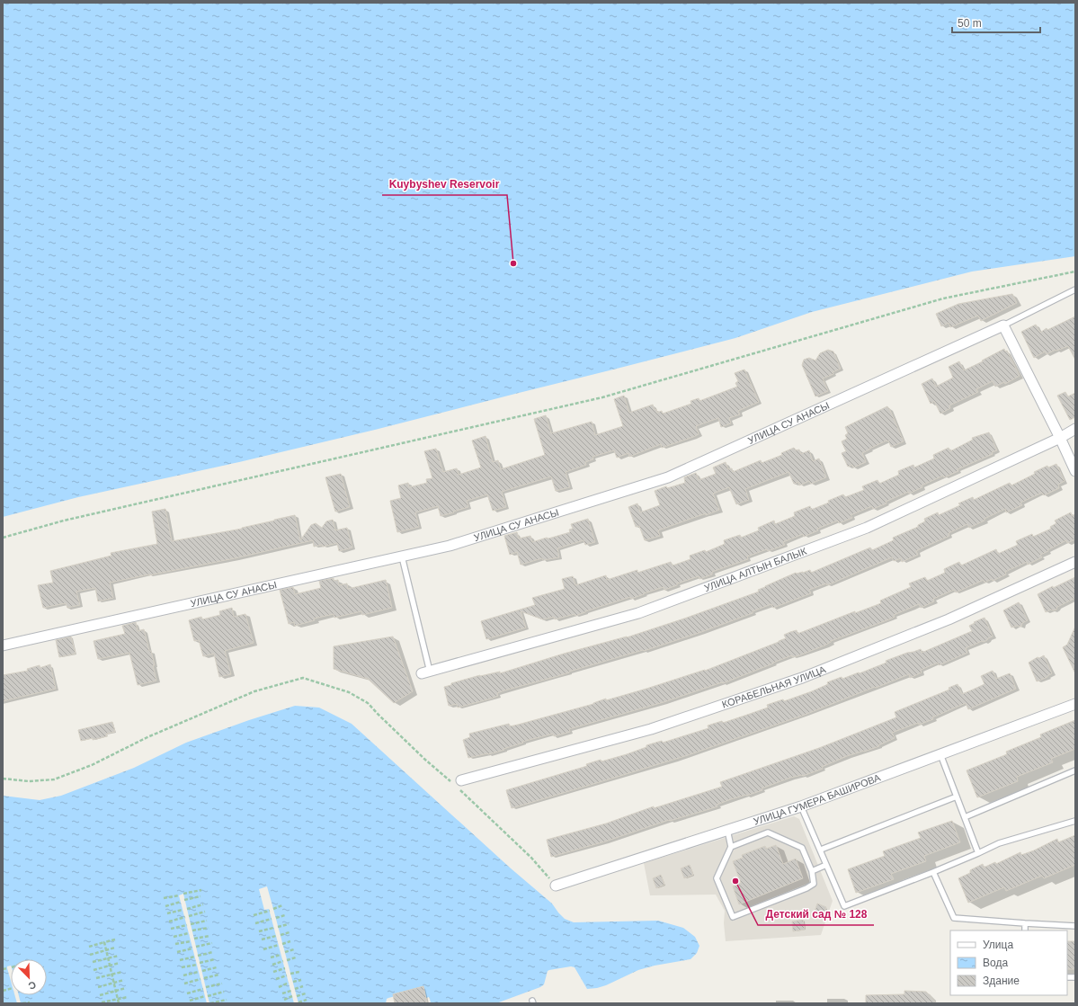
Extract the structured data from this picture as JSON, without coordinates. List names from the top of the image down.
{
  "streets": {
    "street": [
      "УЛИЦА СУ АНАСЫ",
      "УЛИЦА АЛТЫН БАЛЫК",
      "КОРАБЕЛЬНАЯ УЛИЦА",
      "УЛИЦА ГУМЕРА БАШИРОВА"
    ]
  },
  "places": ["Kuybyshev Reservoir", "Детский сад № 128"],
  "legend": ["Улица", "Вода", "Здание"],
  "scale_bar": "50 m",
  "north": "bottom right"
}
